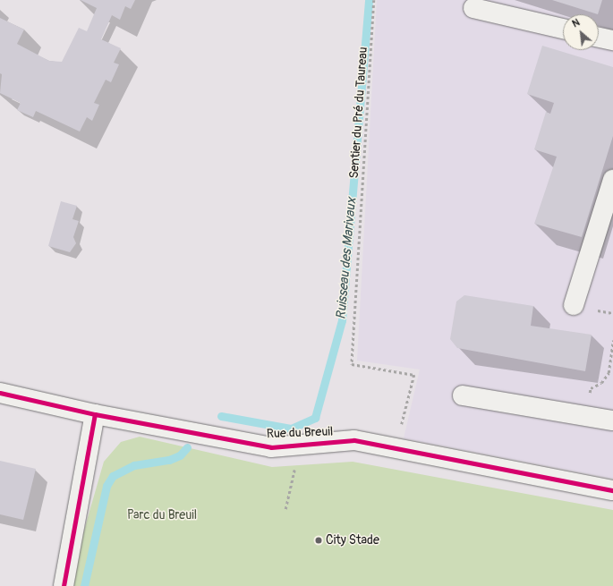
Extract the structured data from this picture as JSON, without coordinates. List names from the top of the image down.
{
  "streets": {
    "street": ["Rue du Breuil"],
    "path": ["Sentier du Pré du Taureau"]
  },
  "crossings": [
    ["Sentier du Pré du Taureau", "Rue du Breuil"]
  ],
  "water": ["Ruisseau des Marivaux"],
  "parks": ["Parc du Breuil"],
  "places": ["City Stade"],
  "north": "top left"
}
